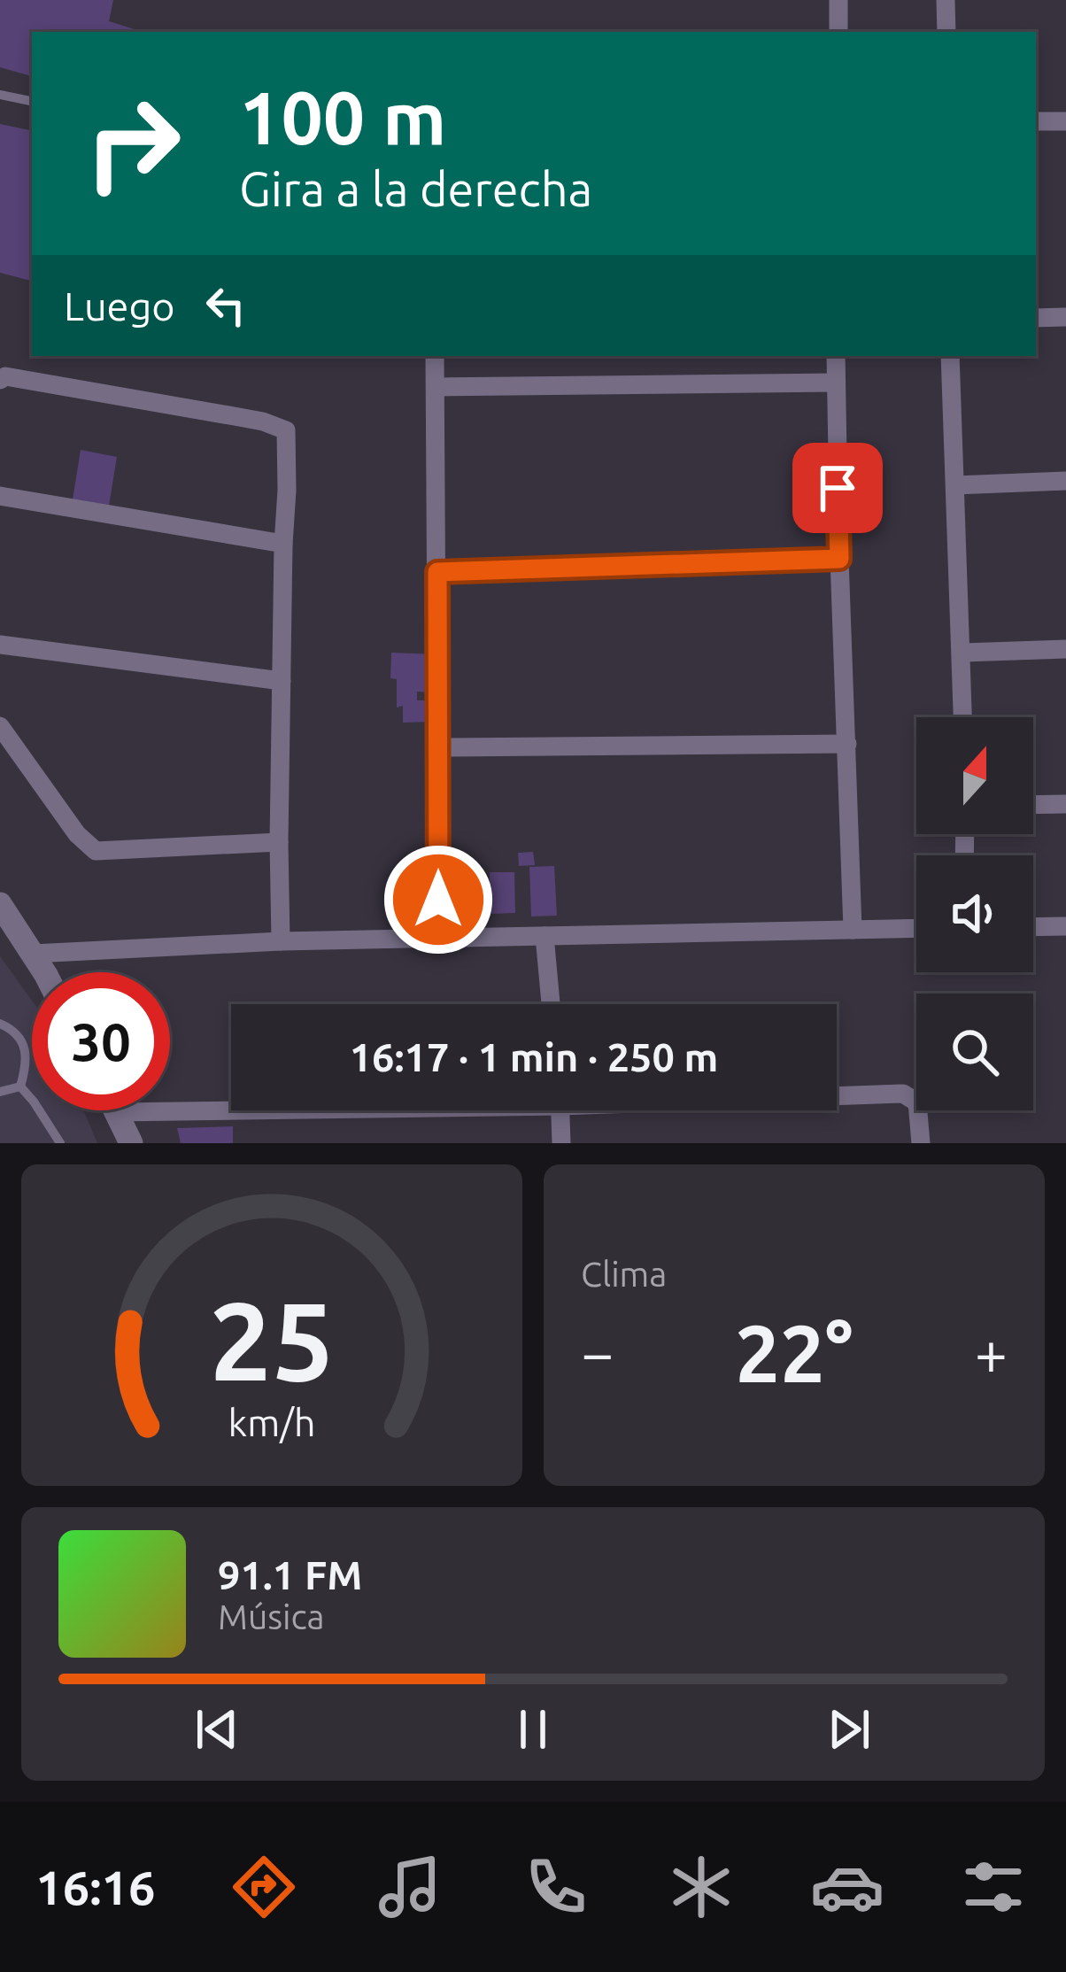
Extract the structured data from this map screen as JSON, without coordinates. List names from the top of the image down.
{
  "north": "top",
  "page": {
    "turn": ["100 m", "Gira a la derecha"],
    "then": "Luego",
    "limit": "30",
    "trip": "16:17 · 1 min · 250 m",
    "tile": "Clima",
    "heat": ["−", "22°", "+"],
    "song": ["91.1 FM", "Música"],
    "tabs": "16:16",
    "gauge": ["25", "km/h"]
  }
}
